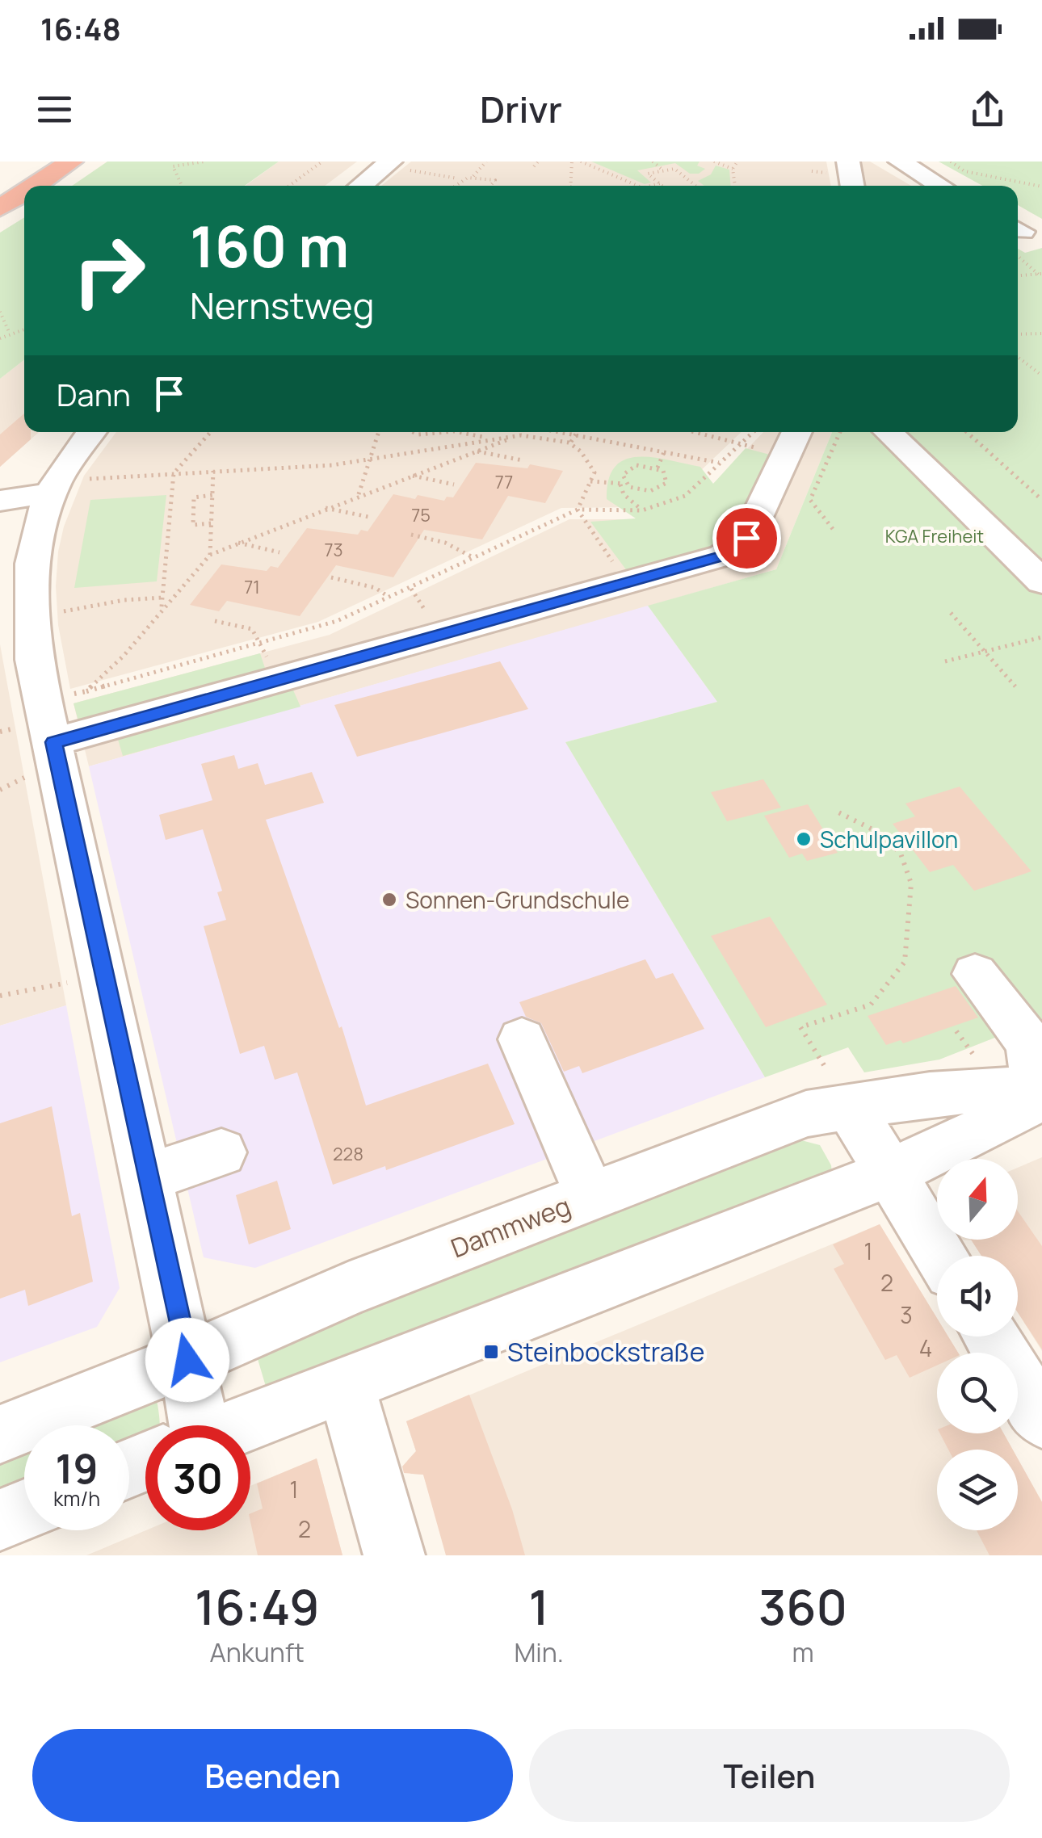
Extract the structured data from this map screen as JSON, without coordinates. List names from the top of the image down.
{
  "streets": {
    "street": ["Dammweg"]
  },
  "parks": ["KGA Freiheit"],
  "places": {
    "other": ["Schulpavillon", "Sonnen-Grundschule"],
    "transit": ["Steinbockstraße"]
  },
  "house_numbers": [
    "77",
    "75",
    "73",
    "71",
    "228",
    "1",
    "2",
    "3",
    "4",
    "1",
    "2"
  ],
  "north": "top",
  "page": {
    "status": "16:48",
    "header": "Drivr",
    "turn": ["160 m", "Nernstweg"],
    "then": "Dann",
    "speed": "19 km/h",
    "limit": "30",
    "eta": [
      "16:49",
      "Ankunft",
      "1",
      "Min.",
      "360",
      "m"
    ],
    "buttons": ["Beenden", "Teilen"]
  }
}
